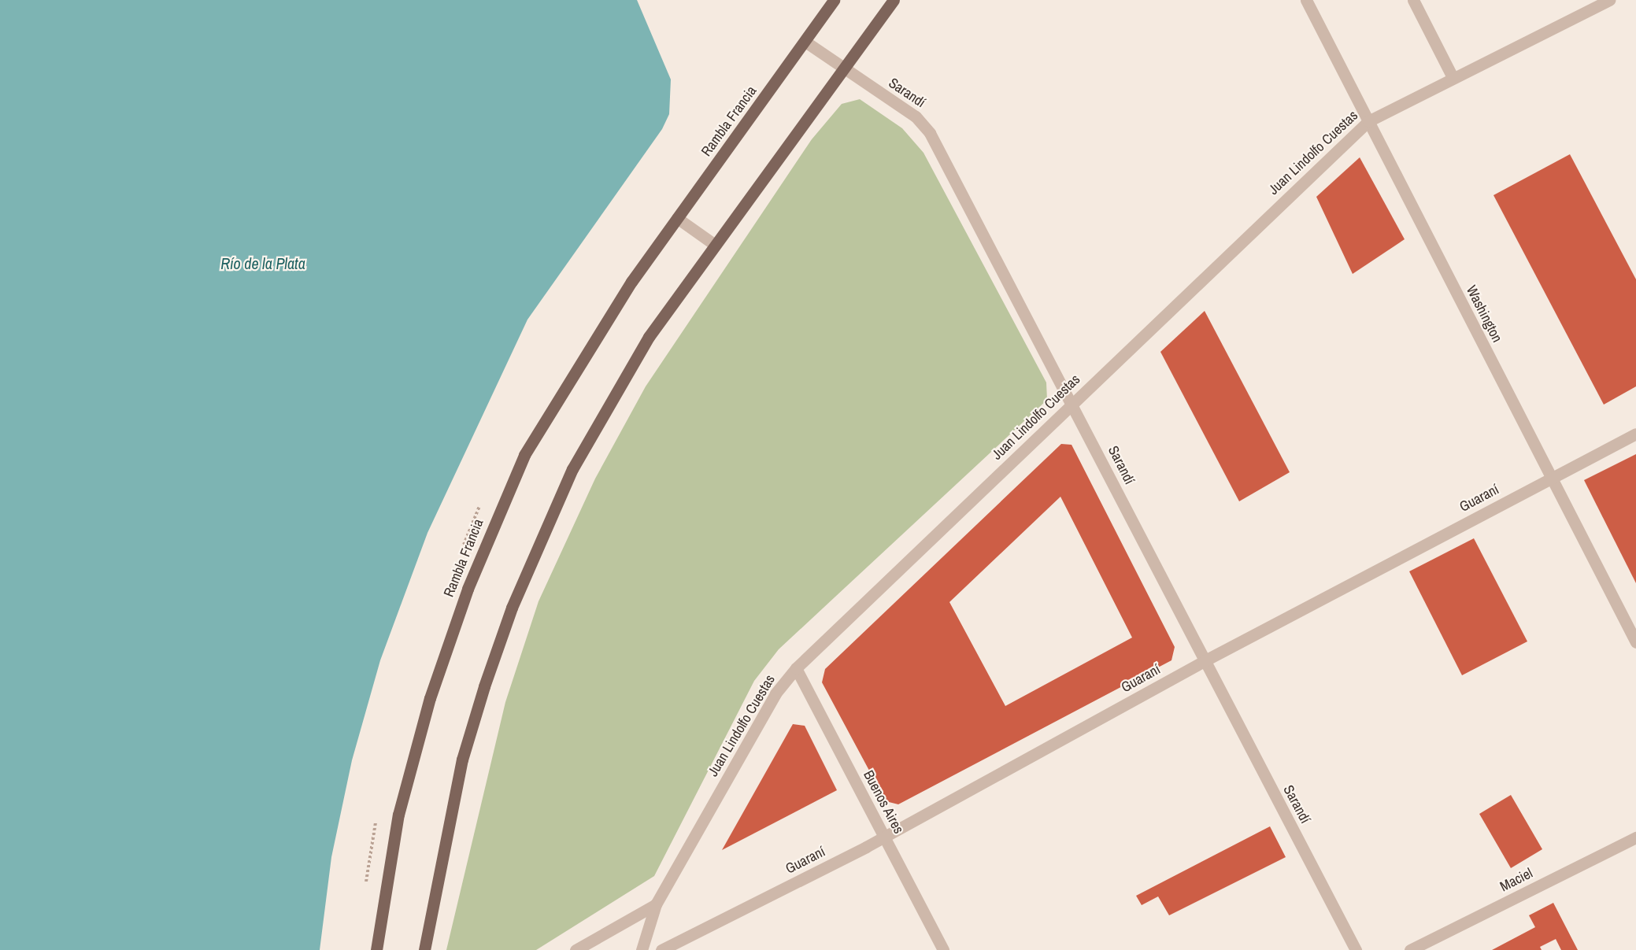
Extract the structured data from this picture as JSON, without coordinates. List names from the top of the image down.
{
  "streets": {
    "main road": ["Rambla Francia"],
    "street": [
      "Sarandí",
      "Juan Lindolfo Cuestas",
      "Washington",
      "Guaraní",
      "Buenos Aires",
      "Maciel"
    ]
  },
  "crossings": [
    ["Sarandí", "Rambla Francia"],
    ["Sarandí", "Juan Lindolfo Cuestas"],
    ["Sarandí", "Guaraní"],
    ["Juan Lindolfo Cuestas", "Washington"],
    ["Juan Lindolfo Cuestas", "Buenos Aires"],
    ["Washington", "Guaraní"],
    ["Guaraní", "Buenos Aires"]
  ],
  "water": ["Río de la Plata"]
}
